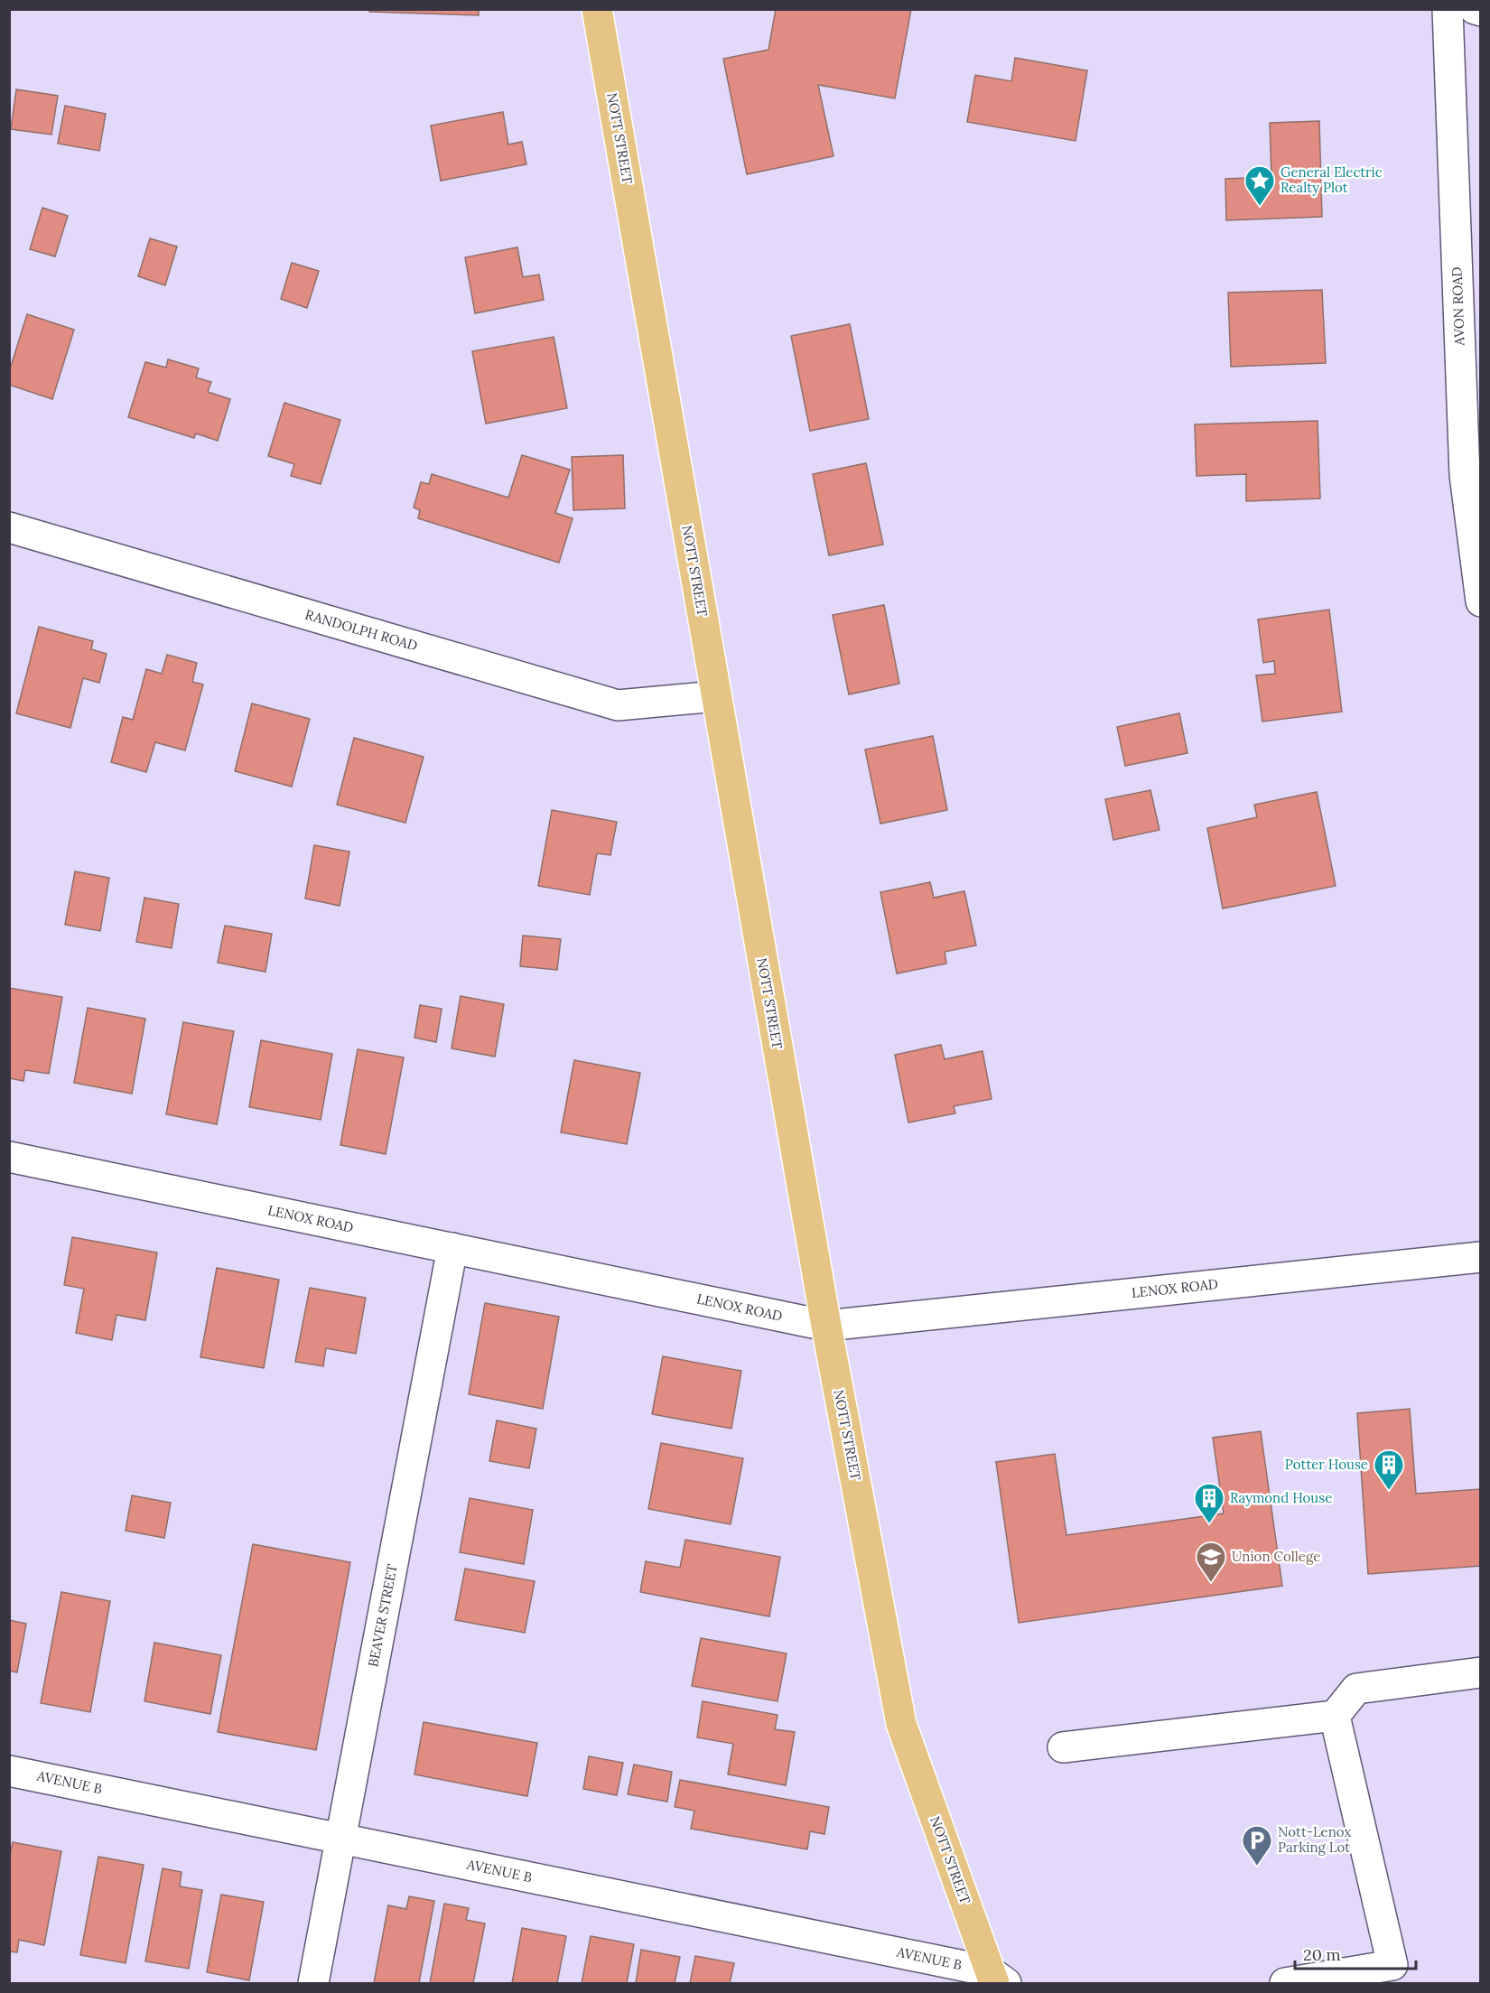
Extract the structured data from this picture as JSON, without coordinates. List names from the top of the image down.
{
  "streets": {
    "main road": ["NOTT STREET"],
    "street": [
      "AVON ROAD",
      "RANDOLPH ROAD",
      "LENOX ROAD",
      "BEAVER STREET",
      "AVENUE B"
    ]
  },
  "crossings": [
    ["NOTT STREET", "RANDOLPH ROAD"],
    ["NOTT STREET", "LENOX ROAD"],
    ["NOTT STREET", "AVENUE B"],
    ["LENOX ROAD", "BEAVER STREET"],
    ["BEAVER STREET", "AVENUE B"]
  ],
  "places": {
    "place": ["General Electric Realty Plot"],
    "building": ["Potter House", "Raymond House"],
    "school or university": ["Union College"],
    "parking": ["Nott-Lenox Parking Lot"]
  },
  "scale_bar": "20 m"
}
